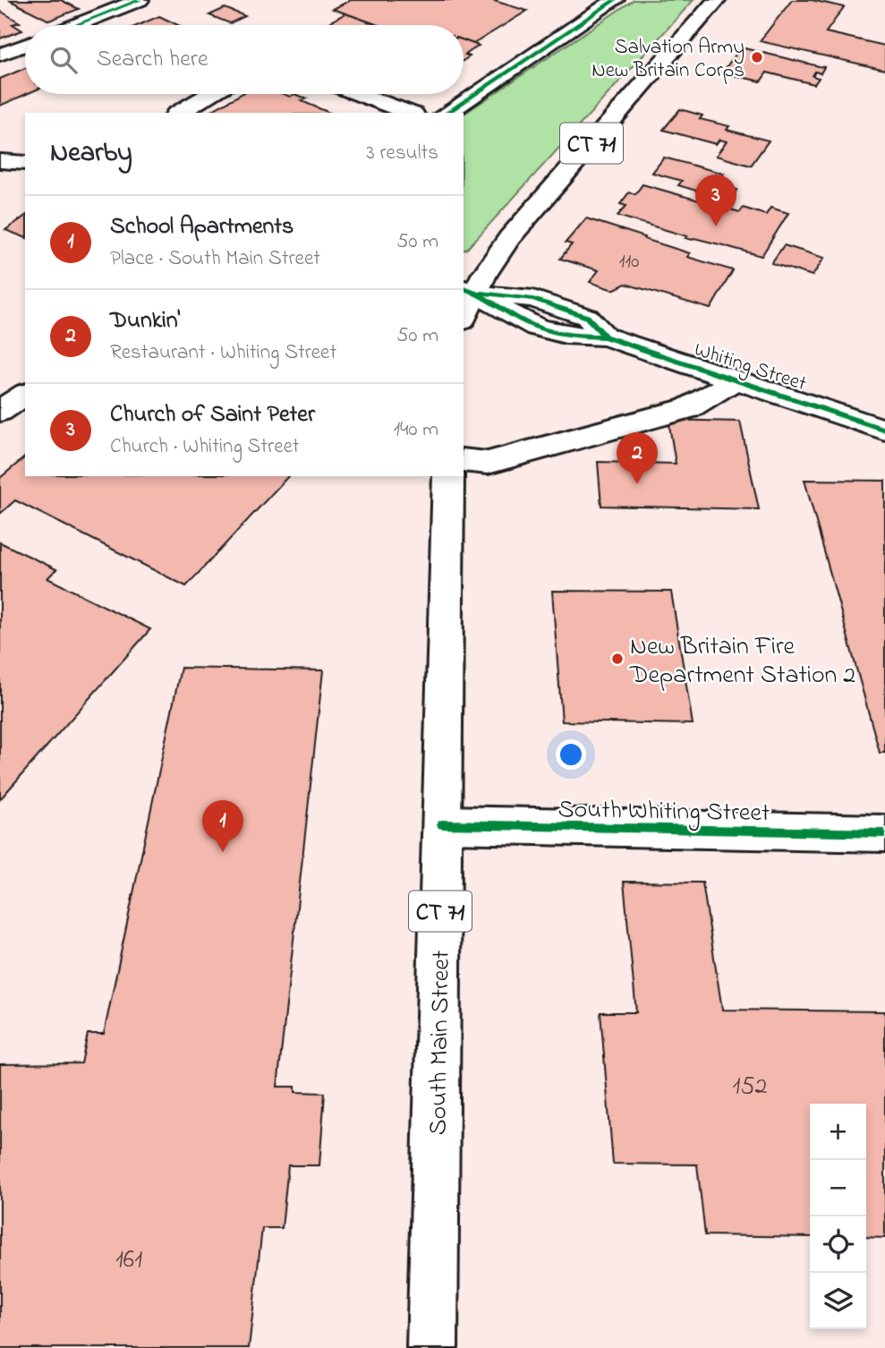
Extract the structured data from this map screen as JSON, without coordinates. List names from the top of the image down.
{
  "streets": {
    "main road": [
      "CT 71",
      "Whiting Street",
      "South Whiting Street",
      "South Main Street"
    ]
  },
  "crossings": [
    ["CT 71", "Whiting Street"],
    ["South Whiting Street", "South Main Street"]
  ],
  "places": ["Salvation Army New Britain Corps", "New Britain Fire Department Station 2"],
  "house_numbers": ["110", "152", "161"],
  "page": {
    "search": "Search here",
    "heading": ["Nearby", "3 results"],
    "pins": ["3", "2", "1"],
    "list": [
      {
        "mark": "1",
        "name": "School Apartments",
        "note": "Place · South Main Street",
        "value": "50 m"
      },
      {
        "mark": "2",
        "name": "Dunkin'",
        "note": "Restaurant · Whiting Street",
        "value": "50 m"
      },
      {
        "mark": "3",
        "name": "Church of Saint Peter",
        "note": "Church · Whiting Street",
        "value": "140 m"
      }
    ],
    "map_buttons": ["+", "−"]
  }
}
